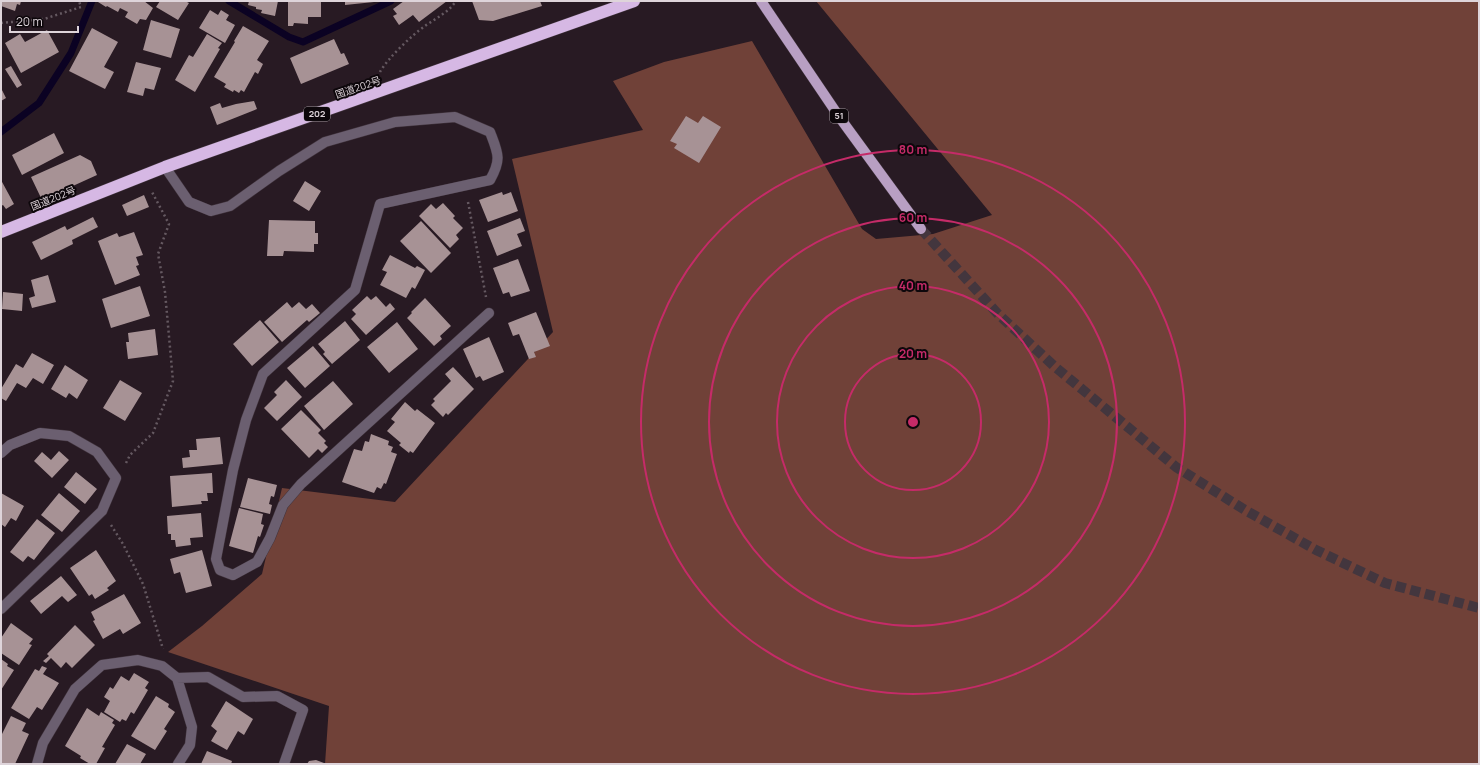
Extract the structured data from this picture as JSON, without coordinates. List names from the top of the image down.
{
  "streets": {
    "highway": ["国道202号", "202"],
    "main road": ["51"]
  },
  "scale_bar": "20 m",
  "rings": [
    "80 m",
    "60 m",
    "40 m",
    "20 m"
  ]
}
